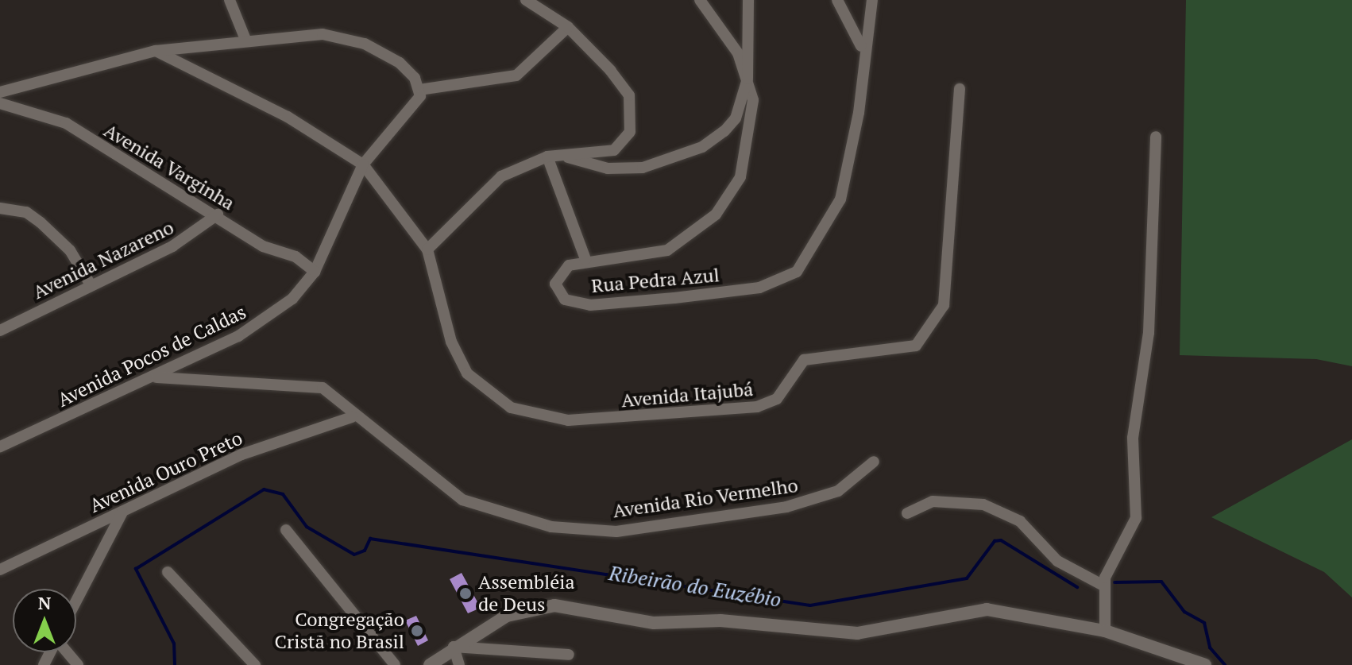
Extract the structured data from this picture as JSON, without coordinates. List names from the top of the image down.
{
  "streets": {
    "street": [
      "Avenida Varginha",
      "Avenida Nazareno",
      "Rua Pedra Azul",
      "Avenida Pocos de Caldas",
      "Avenida Itajubá",
      "Avenida Ouro Preto",
      "Avenida Rio Vermelho"
    ]
  },
  "crossings": [
    ["Avenida Varginha", "Avenida Nazareno"],
    ["Avenida Varginha", "Avenida Pocos de Caldas"],
    ["Avenida Pocos de Caldas", "Avenida Rio Vermelho"],
    ["Avenida Ouro Preto", "Avenida Rio Vermelho"]
  ],
  "water": ["Ribeirão do Euzébio"],
  "places": ["Assembléia de Deus", "Congregação Cristã no Brasil"],
  "north": "top"
}
